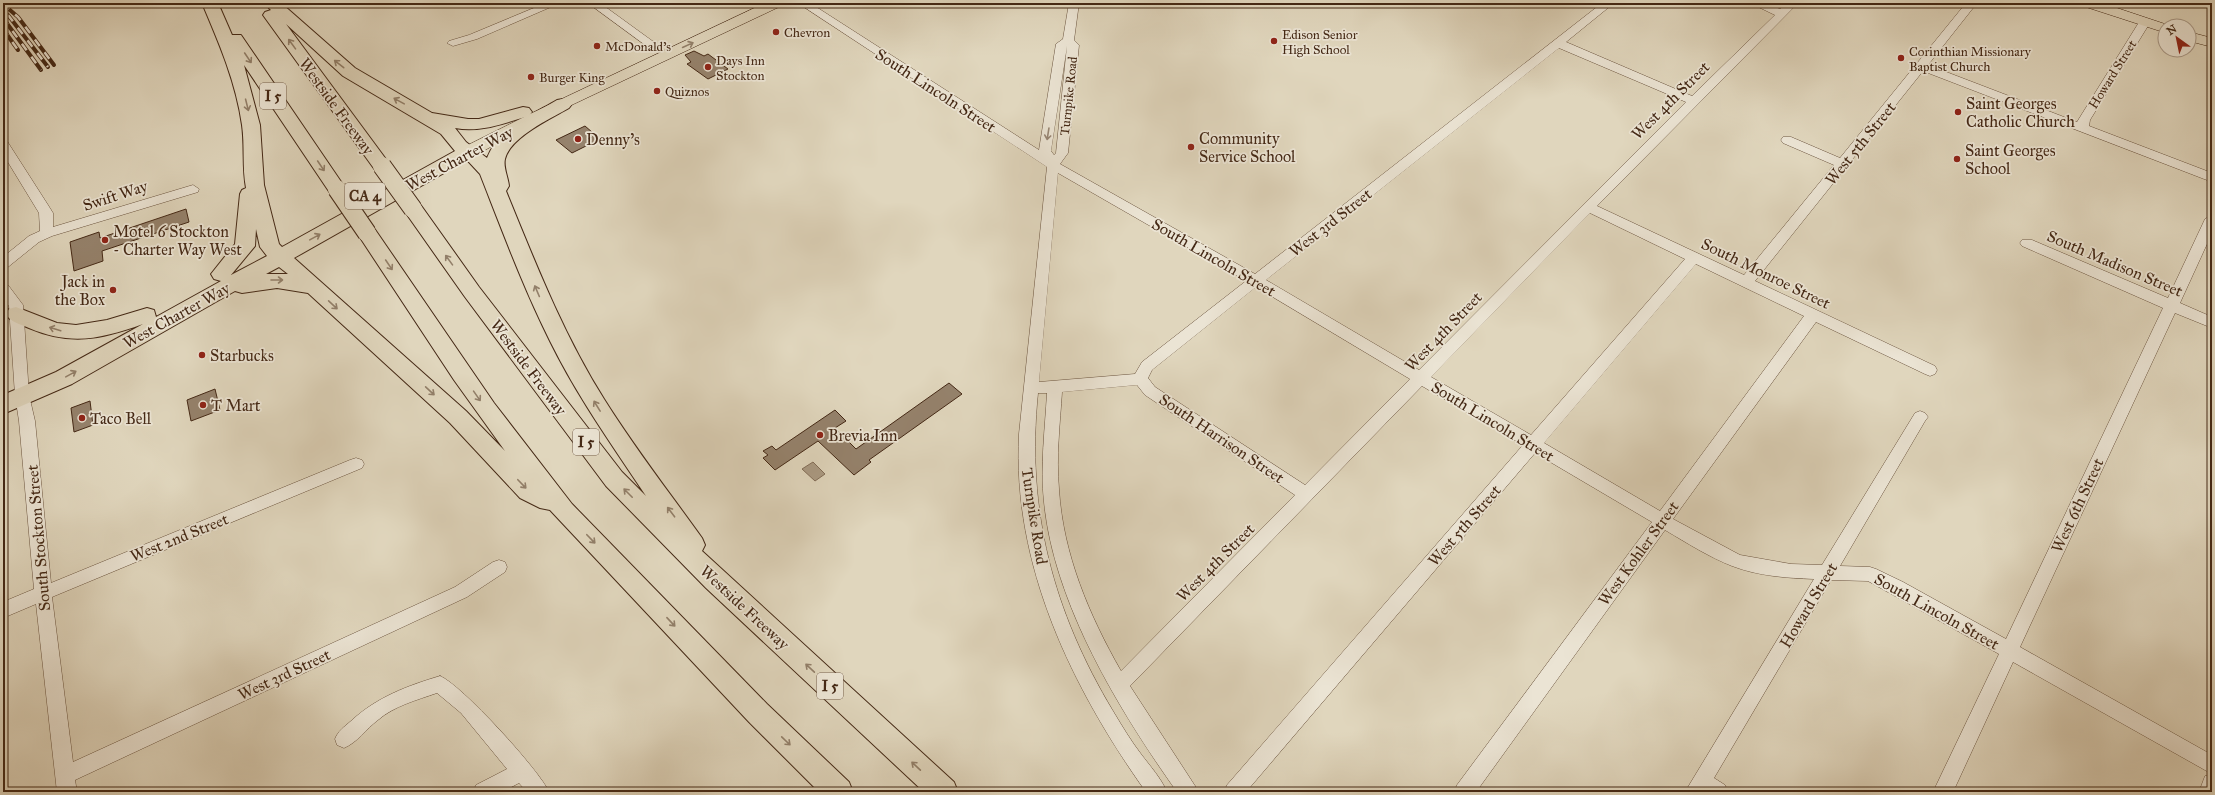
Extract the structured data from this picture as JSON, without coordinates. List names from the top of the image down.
{
  "streets": {
    "highway": [
      "I 5",
      "Westside Freeway",
      "West Charter Way",
      "CA 4"
    ],
    "street": [
      "Howard Street",
      "South Lincoln Street",
      "Turnpike Road",
      "West 4th Street",
      "West 5th Street",
      "Swift Way",
      "West 3rd Street",
      "South Madison Street",
      "South Monroe Street",
      "South Harrison Street",
      "West 6th Street",
      "West 2nd Street",
      "South Stockton Street",
      "West Kohler Street"
    ]
  },
  "crossings": [
    ["Howard Street", "South Lincoln Street"],
    ["South Lincoln Street", "Turnpike Road"],
    ["South Lincoln Street", "West 4th Street"],
    ["South Lincoln Street", "West 5th Street"],
    ["South Lincoln Street", "West 3rd Street"],
    ["South Lincoln Street", "West 6th Street"],
    ["South Lincoln Street", "West Kohler Street"],
    ["West 4th Street", "South Monroe Street"],
    ["West 4th Street", "South Harrison Street"],
    ["West 5th Street", "South Monroe Street"],
    ["West Charter Way", "South Stockton Street"],
    ["West 3rd Street", "South Harrison Street"],
    ["West 3rd Street", "South Stockton Street"],
    ["South Madison Street", "West 6th Street"],
    ["South Monroe Street", "West Kohler Street"],
    ["West 2nd Street", "South Stockton Street"]
  ],
  "places": [
    "Chevron",
    "Edison Senior High School",
    "McDonald's",
    "Corinthian Missionary Baptist Church",
    "Days Inn Stockton",
    "Burger King",
    "Quiznos",
    "Saint Georges Catholic Church",
    "Denny's",
    "Community Service School",
    "Saint Georges School",
    "Motel 6 Stockton - Charter Way West",
    "Jack in the Box",
    "Starbucks",
    "T Mart",
    "Taco Bell",
    "Brevia Inn"
  ],
  "north": "top left"
}
